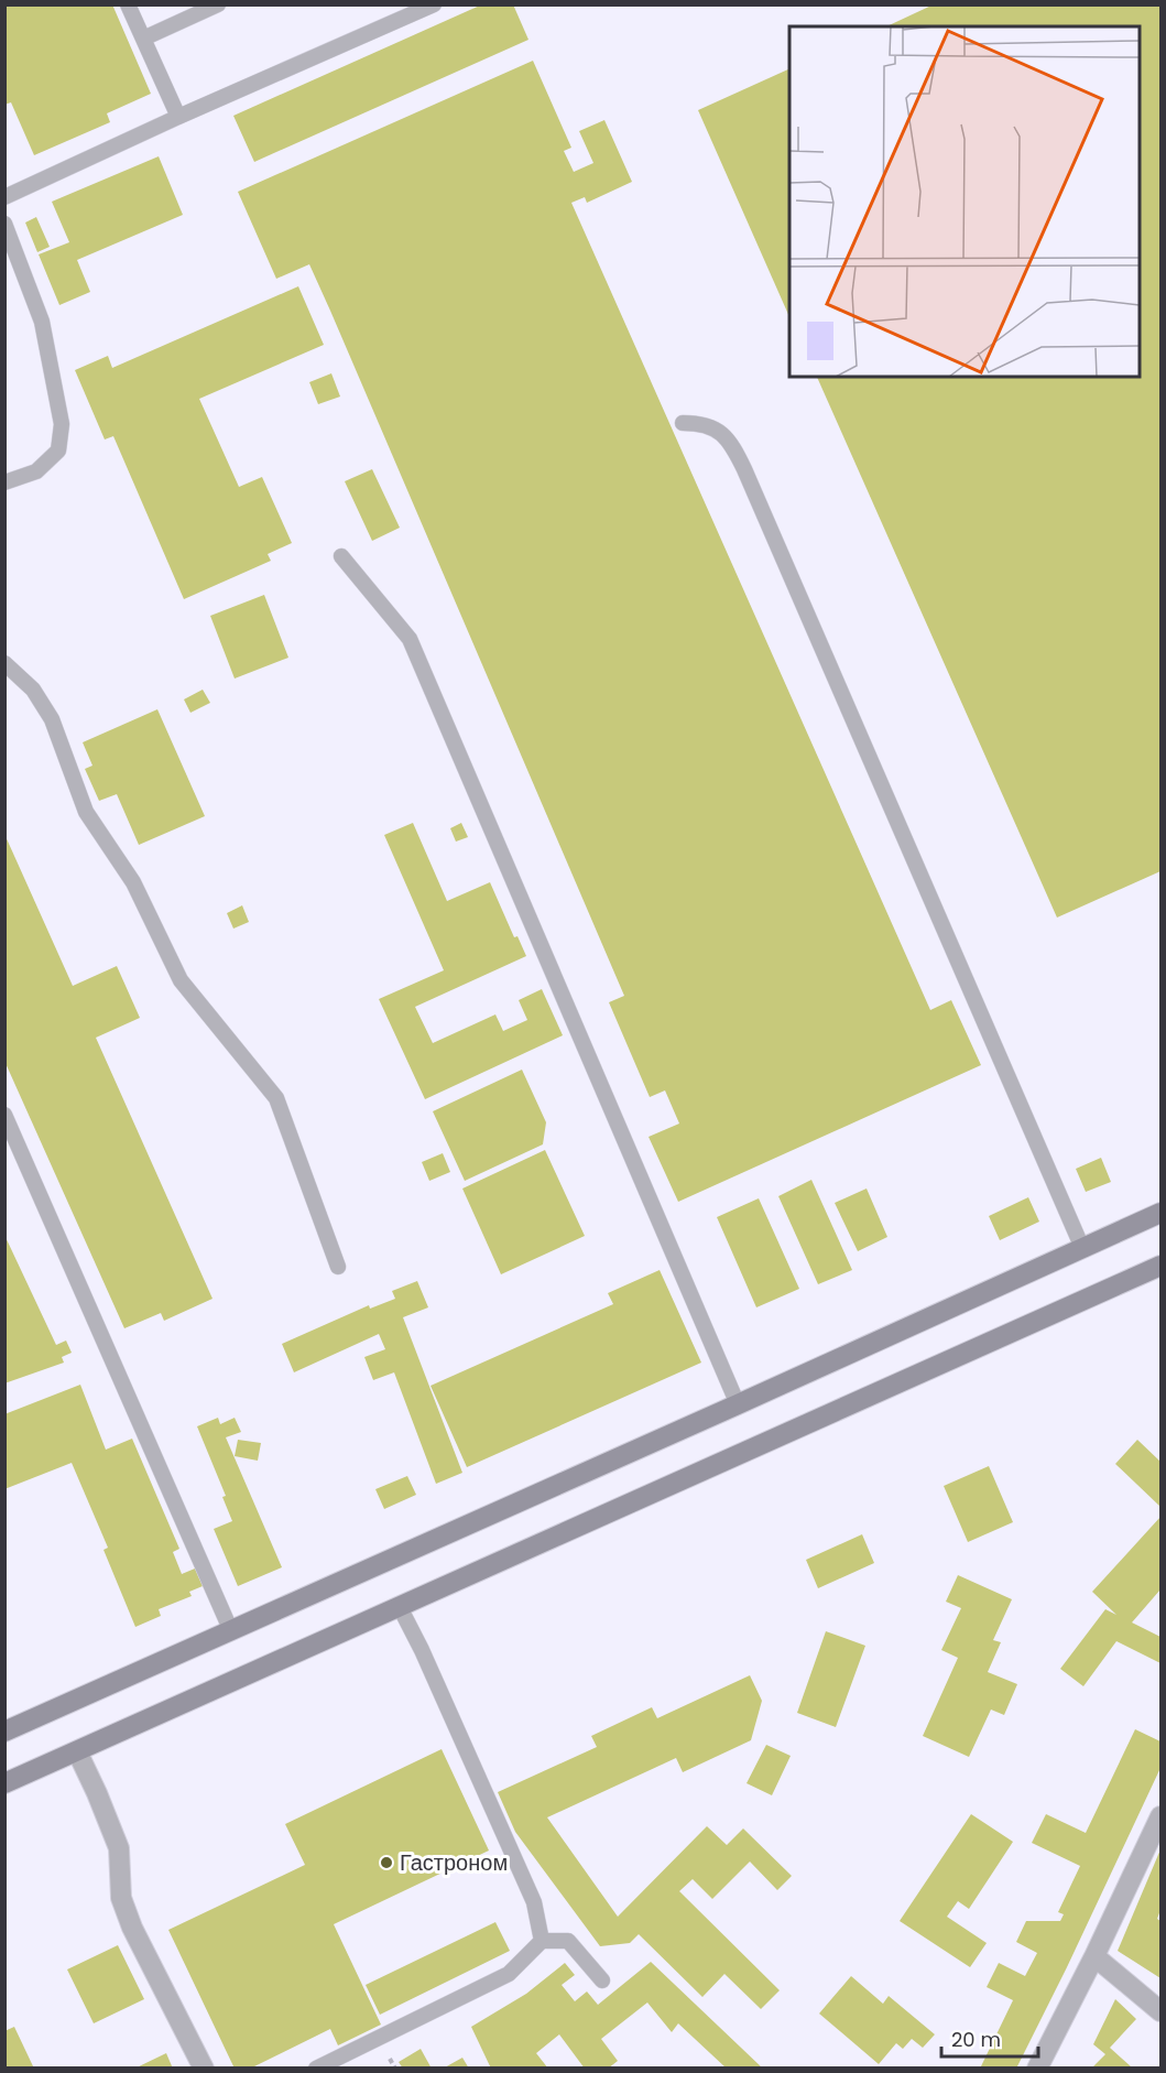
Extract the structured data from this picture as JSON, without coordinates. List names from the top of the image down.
{
  "places": ["Гастроном"],
  "scale_bar": "20 m"
}
